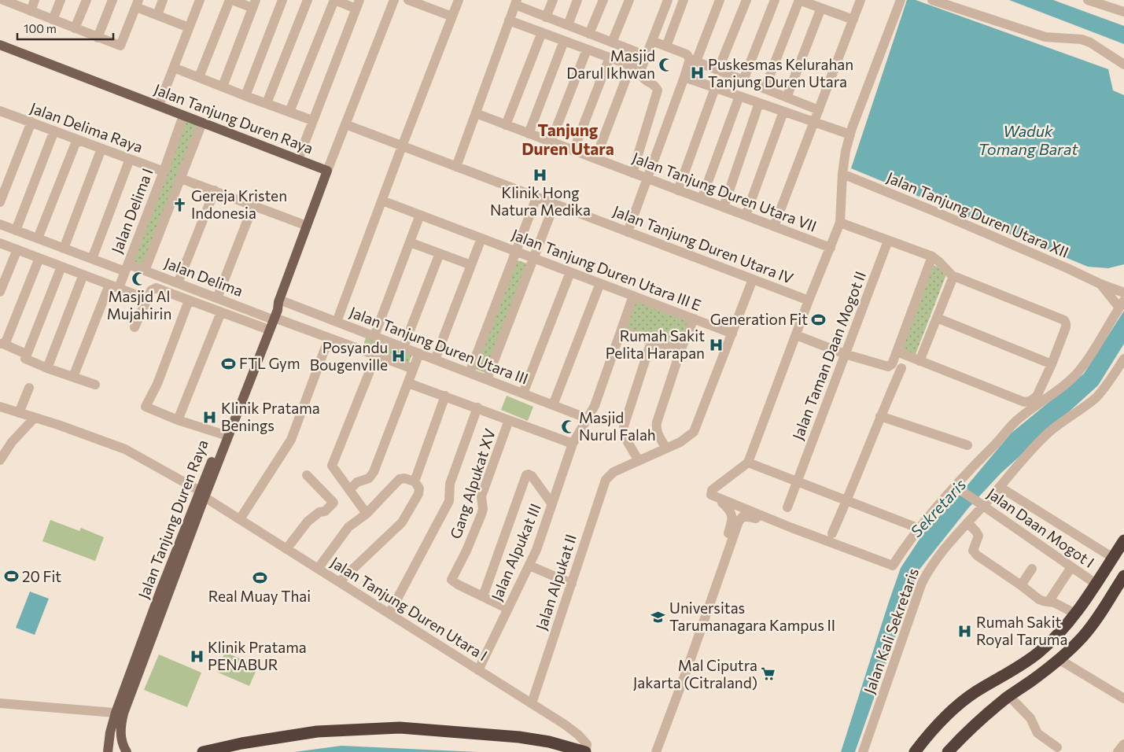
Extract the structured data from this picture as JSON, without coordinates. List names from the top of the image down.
{
  "streets": {
    "main road": ["Jalan Tanjung Duren Raya"],
    "street": [
      "Jalan Delima Raya",
      "Jalan Tanjung Duren Utara VII",
      "Jalan Delima I",
      "Jalan Tanjung Duren Utara XII",
      "Jalan Tanjung Duren Utara IV",
      "Jalan Tanjung Duren Utara III E",
      "Jalan Delima",
      "Jalan Tanjung Duren Utara III",
      "Jalan Taman Daan Mogot II",
      "Gang Alpukat XV",
      "Jalan Daan Mogot I",
      "Jalan Alpukat III",
      "Jalan Alpukat II",
      "Jalan Tanjung Duren Utara I",
      "Jalan Kali Sekretaris"
    ]
  },
  "crossings": [
    ["Jalan Tanjung Duren Raya", "Jalan Delima I"],
    ["Jalan Tanjung Duren Raya", "Jalan Delima"],
    ["Jalan Tanjung Duren Raya", "Jalan Tanjung Duren Utara III"],
    ["Jalan Tanjung Duren Raya", "Jalan Tanjung Duren Utara I"],
    ["Jalan Delima Raya", "Jalan Delima I"],
    ["Jalan Delima I", "Jalan Delima"],
    ["Jalan Tanjung Duren Utara III E", "Jalan Alpukat III"],
    ["Jalan Tanjung Duren Utara III", "Jalan Alpukat III"],
    ["Jalan Daan Mogot I", "Jalan Kali Sekretaris"],
    ["Jalan Alpukat III", "Jalan Tanjung Duren Utara I"],
    ["Jalan Alpukat II", "Jalan Tanjung Duren Utara I"]
  ],
  "districts": ["Tanjung Duren Utara"],
  "water": ["Waduk Tomang Barat", "Sekretaris"],
  "places": {
    "mosque": ["Masjid Darul Ikhwan", "Masjid Al Mujahirin", "Masjid Nurul Falah"],
    "hospital": [
      "Puskesmas Kelurahan Tanjung Duren Utara",
      "Klinik Hong Natura Medika",
      "Rumah Sakit Pelita Harapan",
      "Posyandu Bougenville",
      "Klinik Pratama Benings",
      "Rumah Sakit Royal Taruma",
      "Klinik Pratama PENABUR"
    ],
    "church": ["Gereja Kristen Indonesia"],
    "sports": [
      "Generation Fit",
      "FTL Gym",
      "20 Fit",
      "Real Muay Thai"
    ],
    "school or university": ["Universitas Tarumanagara Kampus II"],
    "supermarket": ["Mal Ciputra Jakarta (Citraland)"]
  },
  "scale_bar": "100 m"
}
